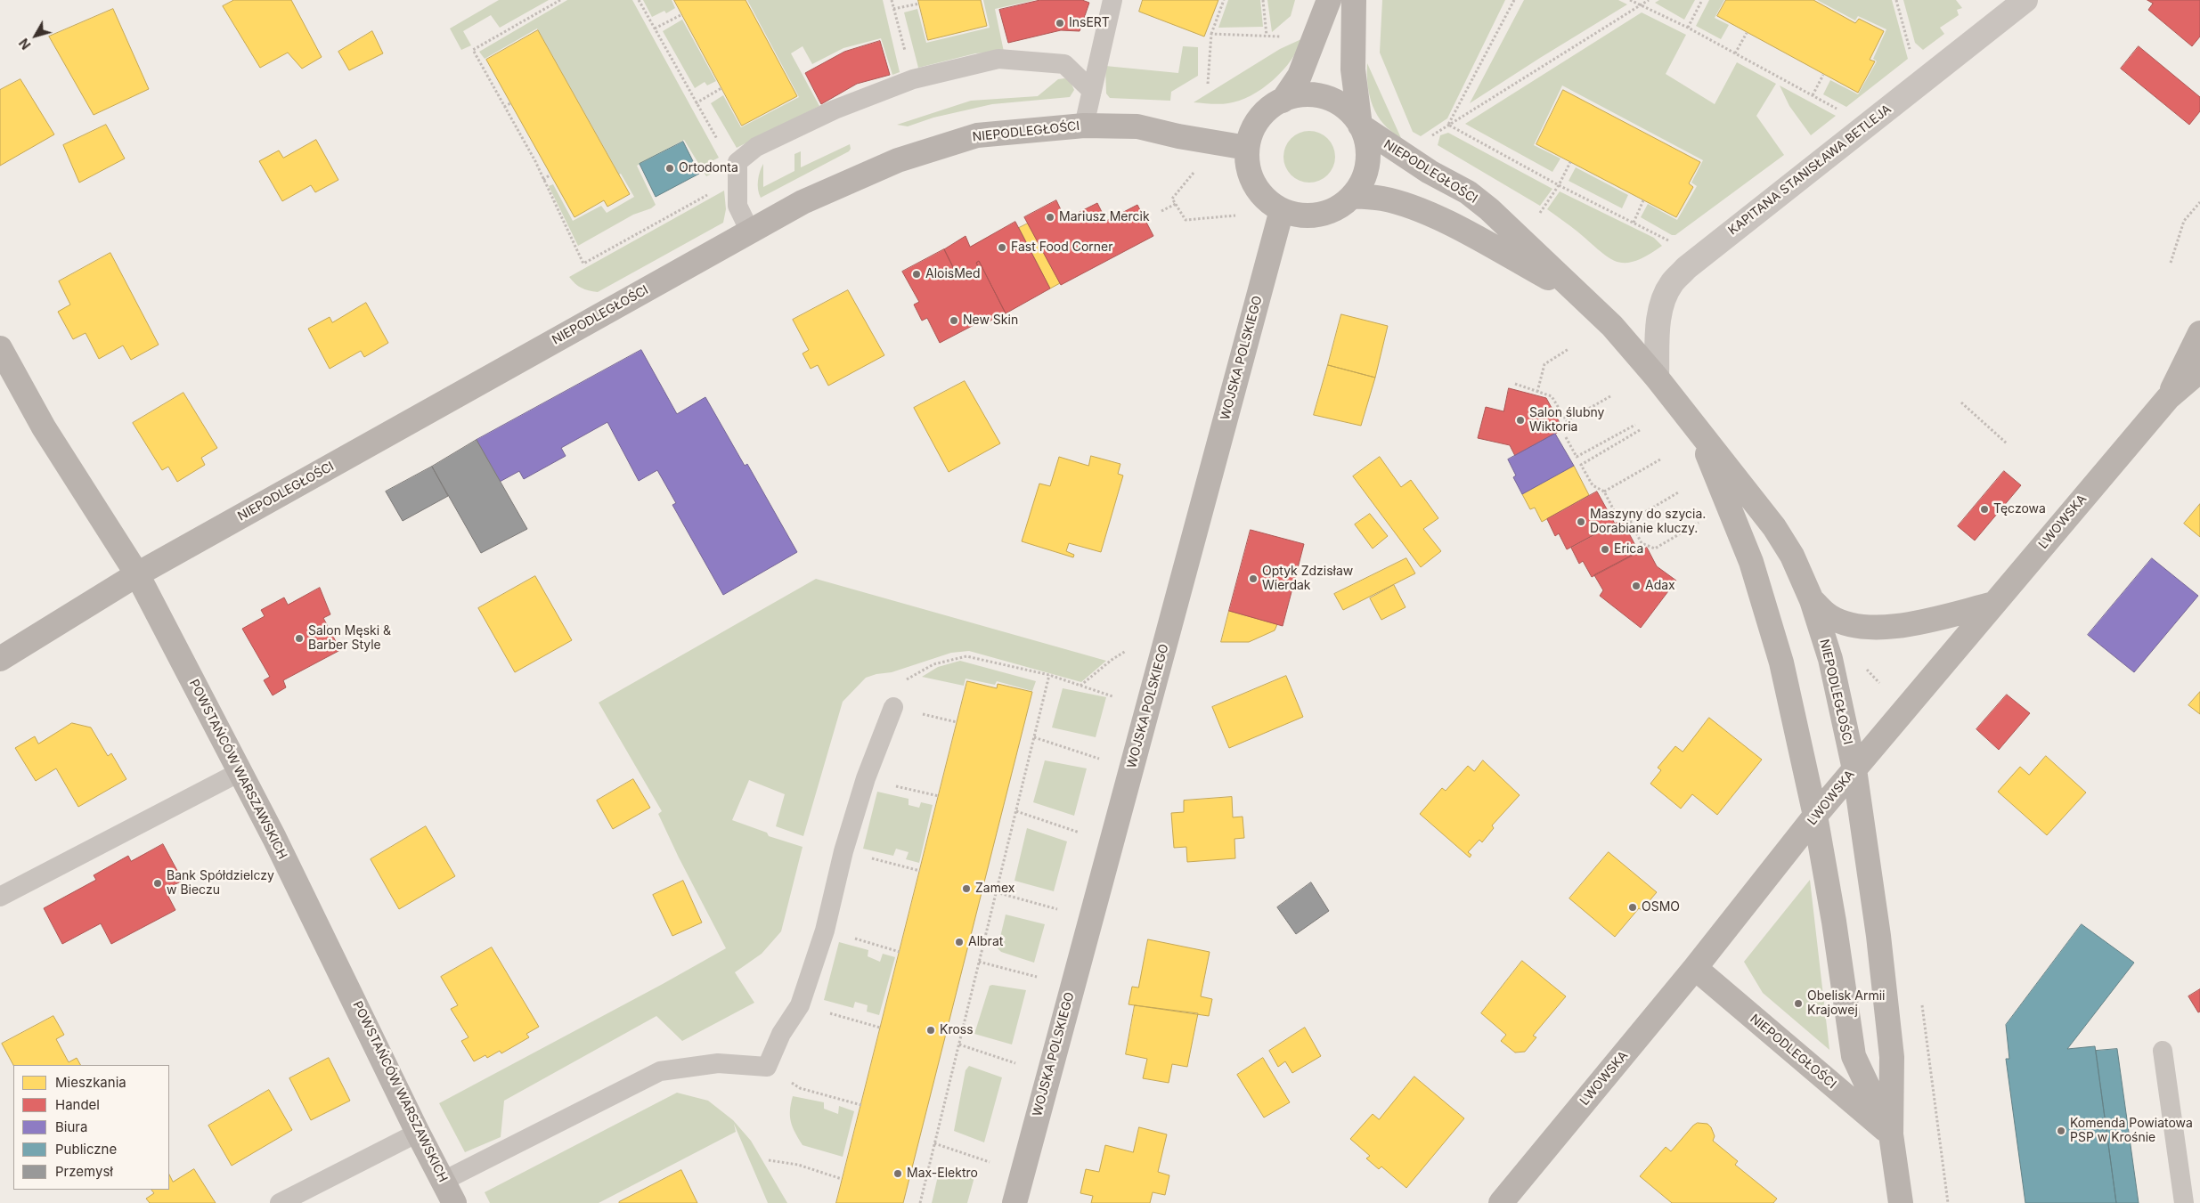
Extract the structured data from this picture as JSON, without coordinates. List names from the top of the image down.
{
  "streets": {
    "main road": [
      "NIEPODLEGŁOŚCI",
      "WOJSKA POLSKIEGO",
      "LWOWSKA",
      "POWSTAŃCÓW WARSZAWSKICH"
    ],
    "street": ["KAPITANA STANISŁAWA BETLEJA"]
  },
  "crossings": [
    ["NIEPODLEGŁOŚCI", "KAPITANA STANISŁAWA BETLEJA"],
    ["NIEPODLEGŁOŚCI", "WOJSKA POLSKIEGO"],
    ["NIEPODLEGŁOŚCI", "LWOWSKA"],
    ["NIEPODLEGŁOŚCI", "POWSTAŃCÓW WARSZAWSKICH"]
  ],
  "places": [
    "InsERT",
    "Ortodonta",
    "Mariusz Mercik",
    "Fast Food Corner",
    "AloisMed",
    "New Skin",
    "Salon ślubny Wiktoria",
    "Tęczowa",
    "Maszyny do szycia. Dorabianie kluczy.",
    "Erica",
    "Optyk Zdzisław Wierdak",
    "Adax",
    "Salon Męski & Barber Style",
    "Bank Spółdzielczy w Bieczu",
    "Zamex",
    "OSMO",
    "Albrat",
    "Obelisk Armii Krajowej",
    "Kross",
    "Komenda Powiatowa PSP w Krośnie",
    "Max-Elektro"
  ],
  "legend": [
    "Mieszkania",
    "Handel",
    "Biura",
    "Publiczne",
    "Przemysł"
  ],
  "north": "bottom left"
}
